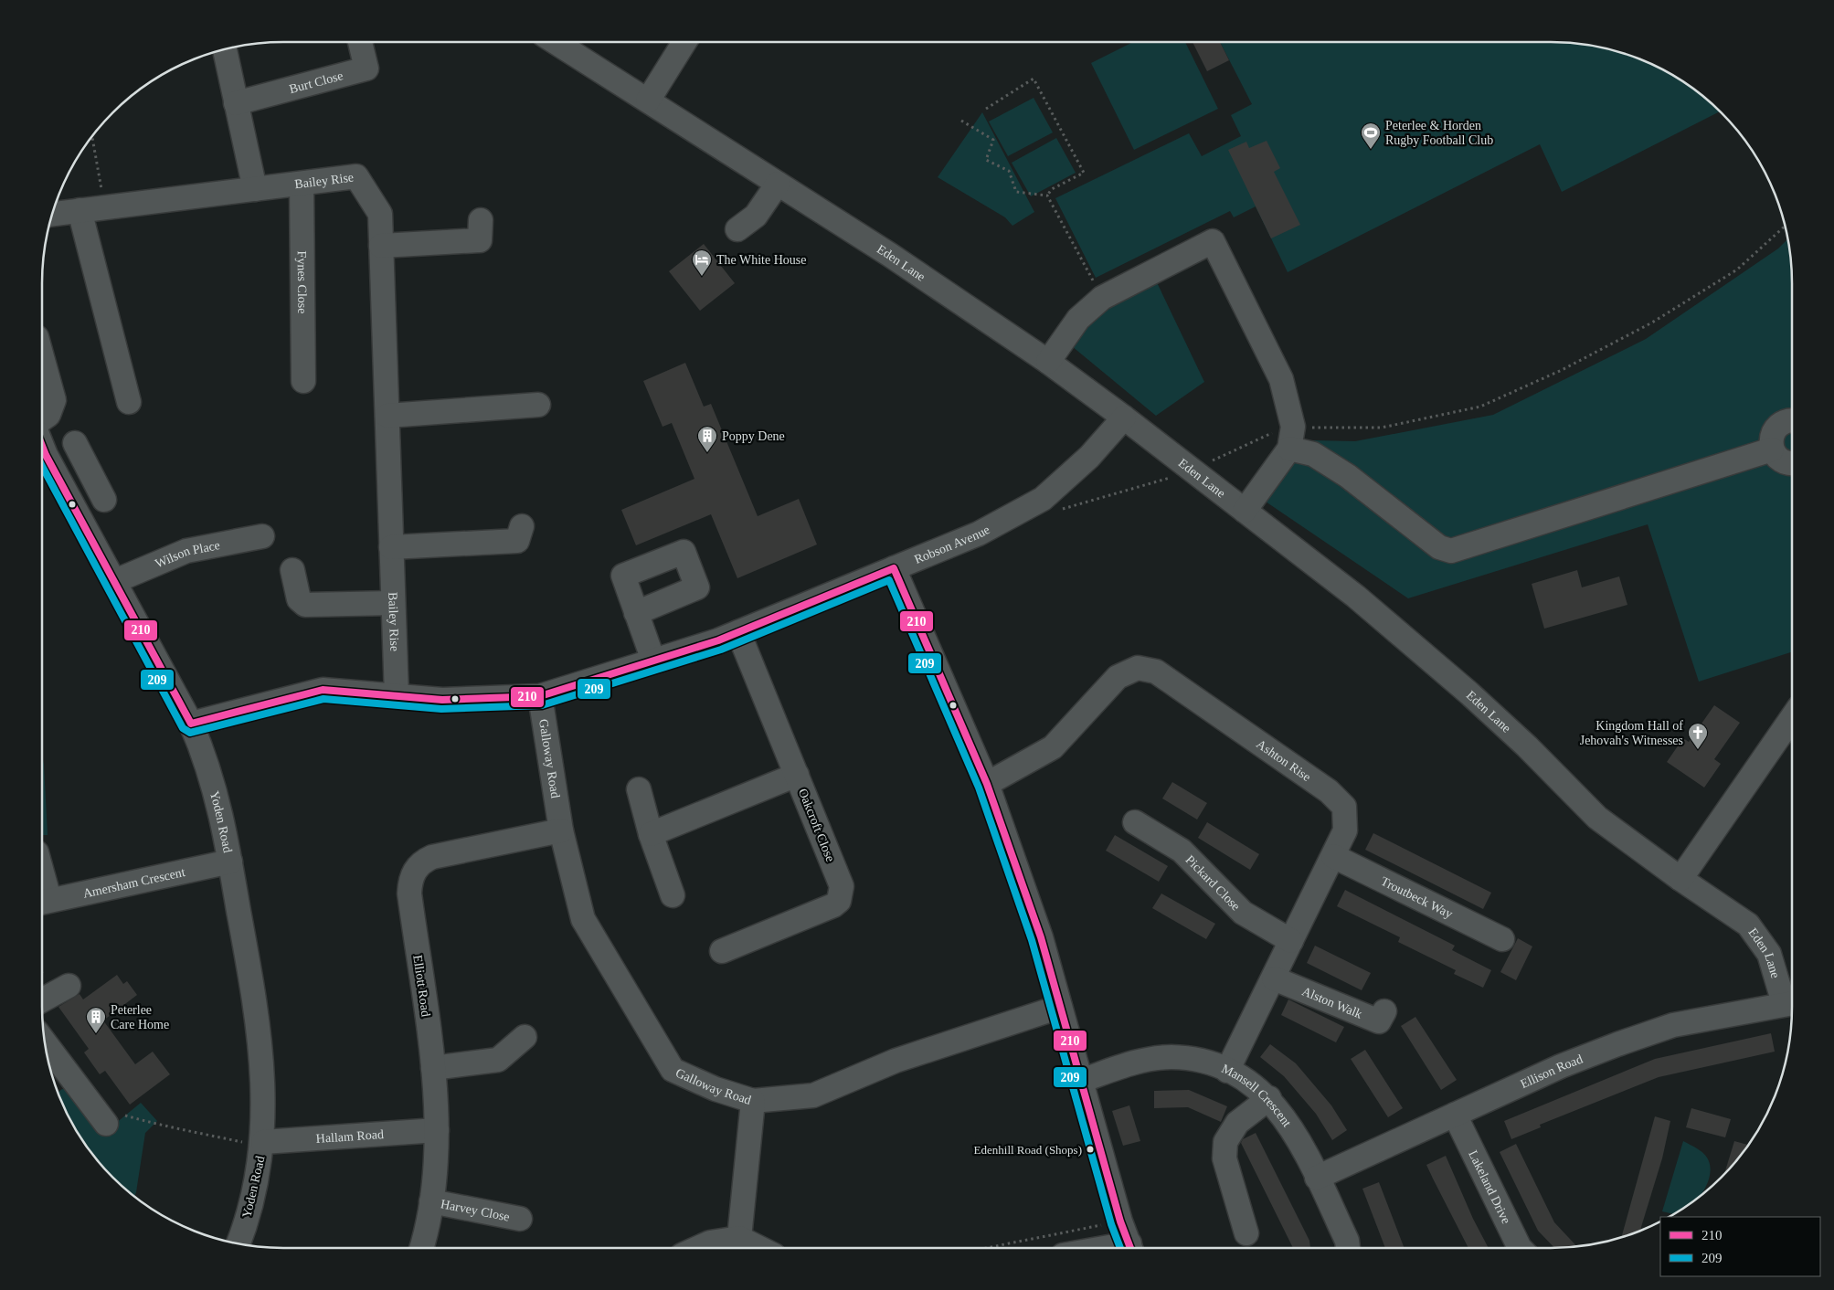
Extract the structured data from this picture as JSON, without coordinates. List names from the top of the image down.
{
  "streets": {
    "street": [
      "Burt Close",
      "Bailey Rise",
      "Eden Lane",
      "Fynes Close",
      "Robson Avenue",
      "Wilson Place",
      "Galloway Road",
      "Ashton Rise",
      "Yoden Road",
      "Oakcroft Close",
      "Pickard Close",
      "Amersham Crescent",
      "Troutbeck Way",
      "Elliott Road",
      "Alston Walk",
      "Ellison Road",
      "Mansell Crescent",
      "Hallam Road",
      "Lakeland Drive",
      "Harvey Close"
    ]
  },
  "crossings": [
    ["Bailey Rise", "Fynes Close"],
    ["Bailey Rise", "Robson Avenue"],
    ["Eden Lane", "Robson Avenue"],
    ["Eden Lane", "Ellison Road"],
    ["Robson Avenue", "Galloway Road"],
    ["Robson Avenue", "Yoden Road"],
    ["Robson Avenue", "Oakcroft Close"],
    ["Wilson Place", "Yoden Road"],
    ["Galloway Road", "Elliott Road"],
    ["Ashton Rise", "Pickard Close"],
    ["Ashton Rise", "Troutbeck Way"],
    ["Ashton Rise", "Alston Walk"],
    ["Ashton Rise", "Mansell Crescent"],
    ["Yoden Road", "Amersham Crescent"],
    ["Yoden Road", "Hallam Road"],
    ["Elliott Road", "Hallam Road"],
    ["Elliott Road", "Harvey Close"],
    ["Ellison Road", "Mansell Crescent"],
    ["Ellison Road", "Lakeland Drive"]
  ],
  "places": {
    "sports": ["Peterlee & Horden Rugby Football Club"],
    "hotel": ["The White House"],
    "building": ["Poppy Dene", "Peterlee Care Home"],
    "church": ["Kingdom Hall of Jehovah's Witnesses"],
    "other": ["Edenhill Road (Shops)"]
  },
  "lines": ["transit line 210", "transit line 209"],
  "legend": ["210", "209"]
}
